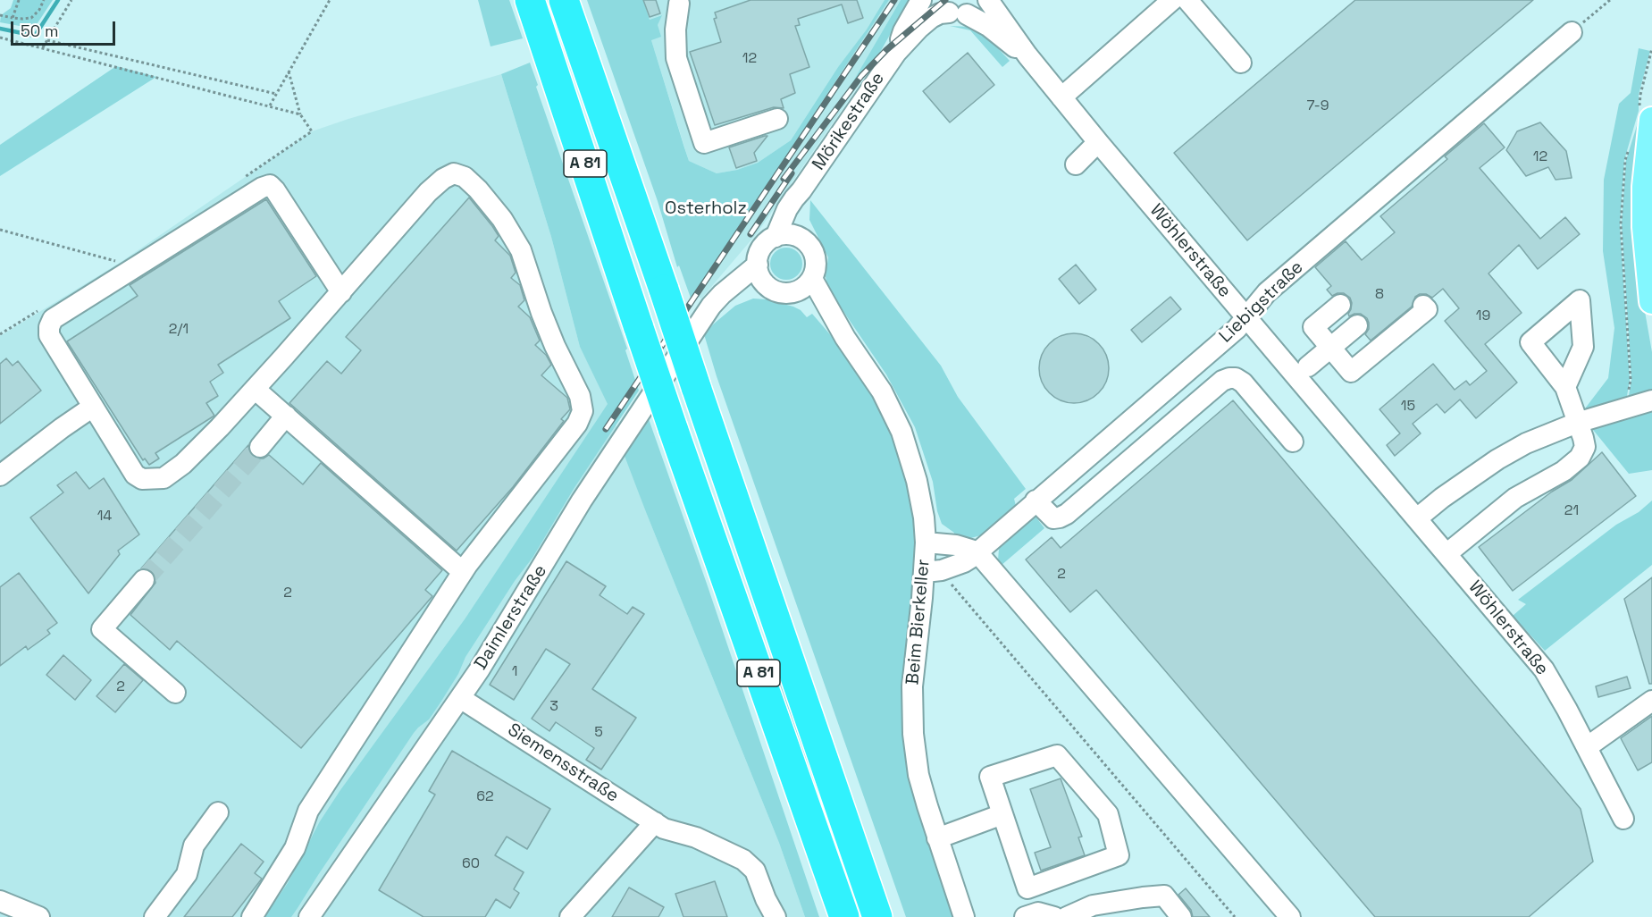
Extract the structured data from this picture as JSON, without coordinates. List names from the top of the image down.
{
  "streets": {
    "highway": ["A 81"],
    "street": [
      "Mörikestraße",
      "Wöhlerstraße",
      "Liebigstraße",
      "Daimlerstraße",
      "Beim Bierkeller",
      "Siemensstraße"
    ]
  },
  "crossings": [
    ["Mörikestraße", "Wöhlerstraße"],
    ["Mörikestraße", "Daimlerstraße"],
    ["Mörikestraße", "Beim Bierkeller"],
    ["Wöhlerstraße", "Liebigstraße"],
    ["Liebigstraße", "Beim Bierkeller"],
    ["Daimlerstraße", "Beim Bierkeller"],
    ["Daimlerstraße", "Siemensstraße"]
  ],
  "parks": ["Osterholz"],
  "house_numbers": [
    "12",
    "7-9",
    "12",
    "8",
    "19",
    "2/1",
    "15",
    "21",
    "14",
    "2",
    "2",
    "1",
    "2",
    "3",
    "5",
    "62",
    "60"
  ],
  "scale_bar": "50 m"
}
